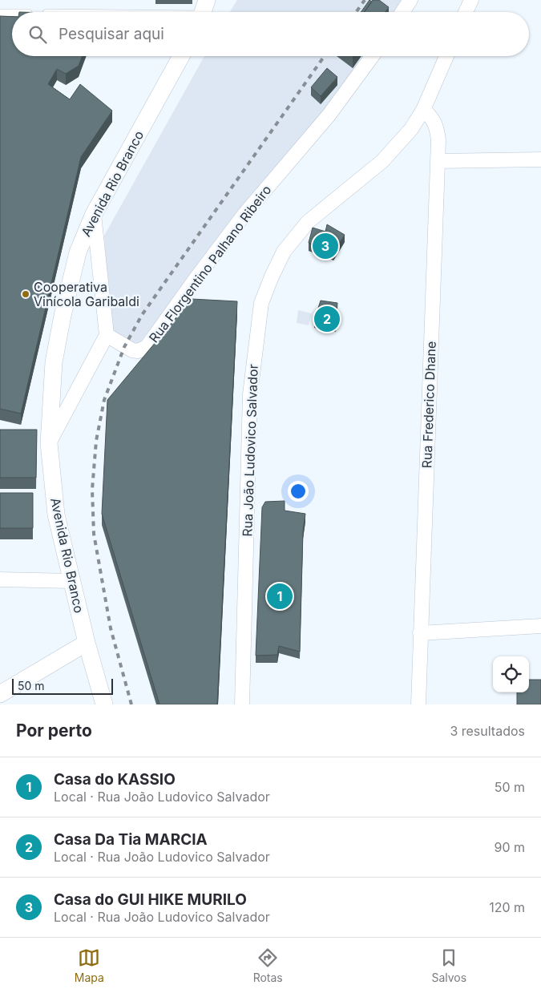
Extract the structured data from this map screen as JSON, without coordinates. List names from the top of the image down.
{
  "streets": {
    "street": [
      "Avenida Rio Branco",
      "Rua Florgentino Palhano Ribeiro",
      "Rua Frederico Dhane",
      "Rua João Ludovico Salvador"
    ]
  },
  "crossings": [
    ["Rua Frederico Dhane", "Rua João Ludovico Salvador"]
  ],
  "places": ["Cooperativa Vinícola Garibaldi"],
  "scale_bar": "50 m",
  "page": {
    "search": "Pesquisar aqui",
    "pins": ["3", "2", "1"],
    "scale": "50 m",
    "heading": ["Por perto", "3 resultados"],
    "list": [
      {
        "mark": "1",
        "name": "Casa do KASSIO",
        "note": "Local · Rua João Ludovico Salvador",
        "value": "50 m"
      },
      {
        "mark": "2",
        "name": "Casa Da Tia MARCIA",
        "note": "Local · Rua João Ludovico Salvador",
        "value": "90 m"
      },
      {
        "mark": "3",
        "name": "Casa do GUI HIKE MURILO",
        "note": "Local · Rua João Ludovico Salvador",
        "value": "120 m"
      }
    ],
    "nav": ["Mapa", "Rotas", "Salvos"]
  }
}
